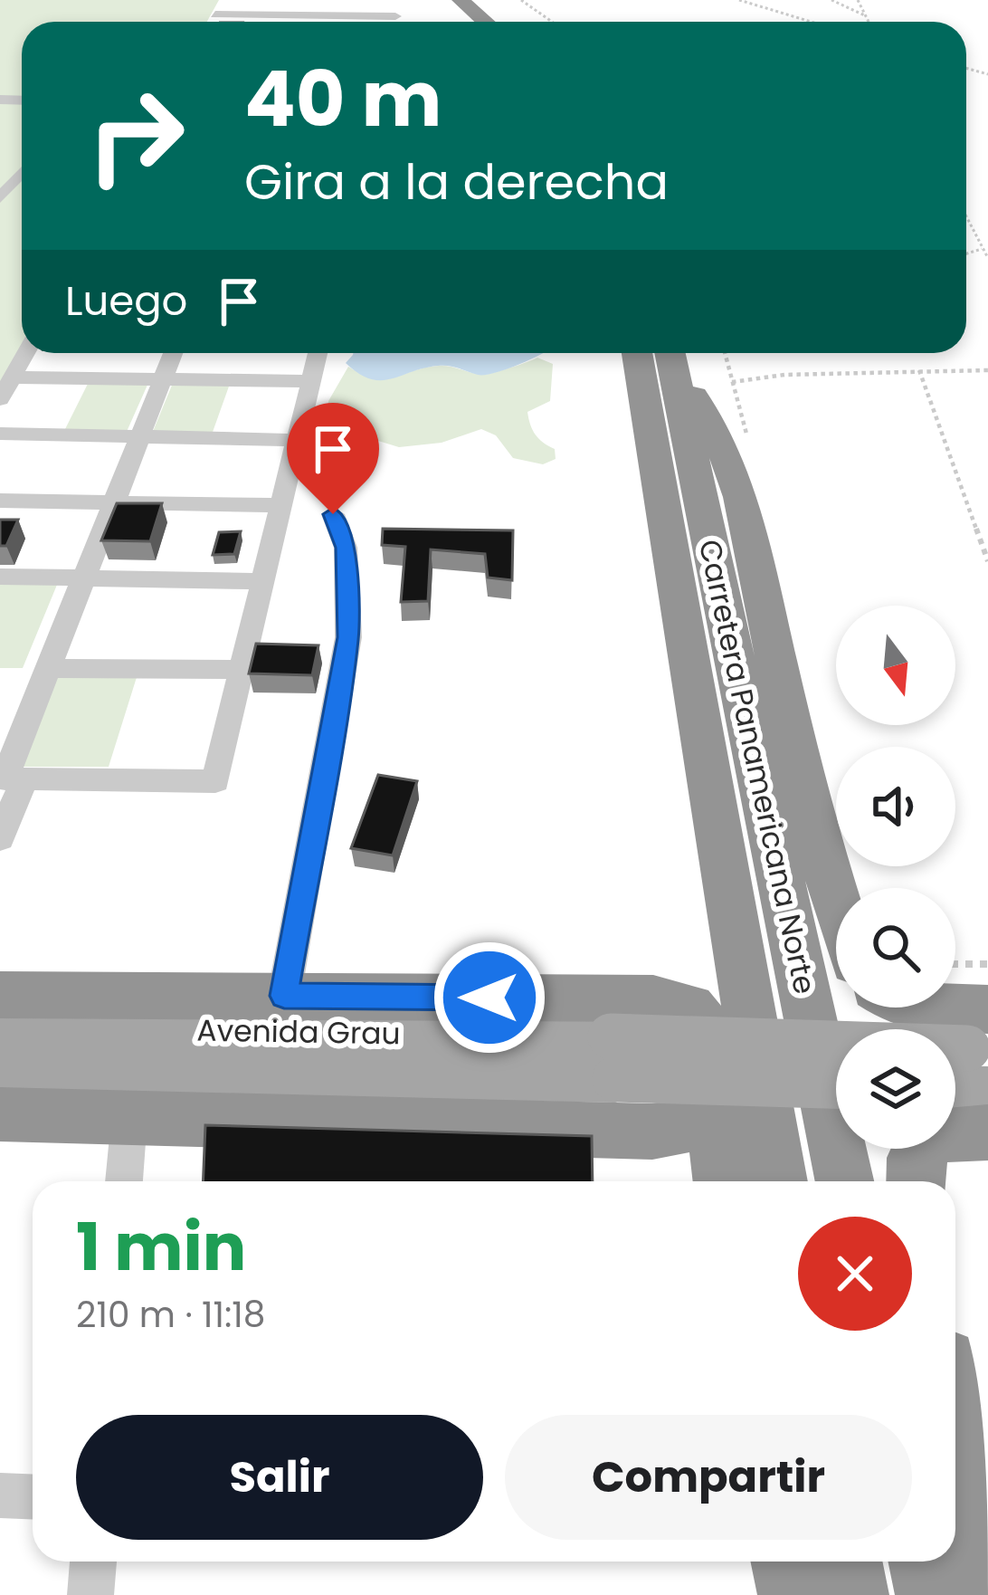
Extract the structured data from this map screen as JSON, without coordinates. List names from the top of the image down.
{
  "streets": {
    "highway": ["Carretera Panamericana Norte"],
    "main road": ["Avenida Grau"]
  },
  "north": "bottom",
  "page": {
    "turn": ["40 m", "Gira a la derecha"],
    "then": "Luego",
    "heading": ["1 min", "210 m · 11:18"],
    "buttons": ["Salir", "Compartir"]
  }
}
